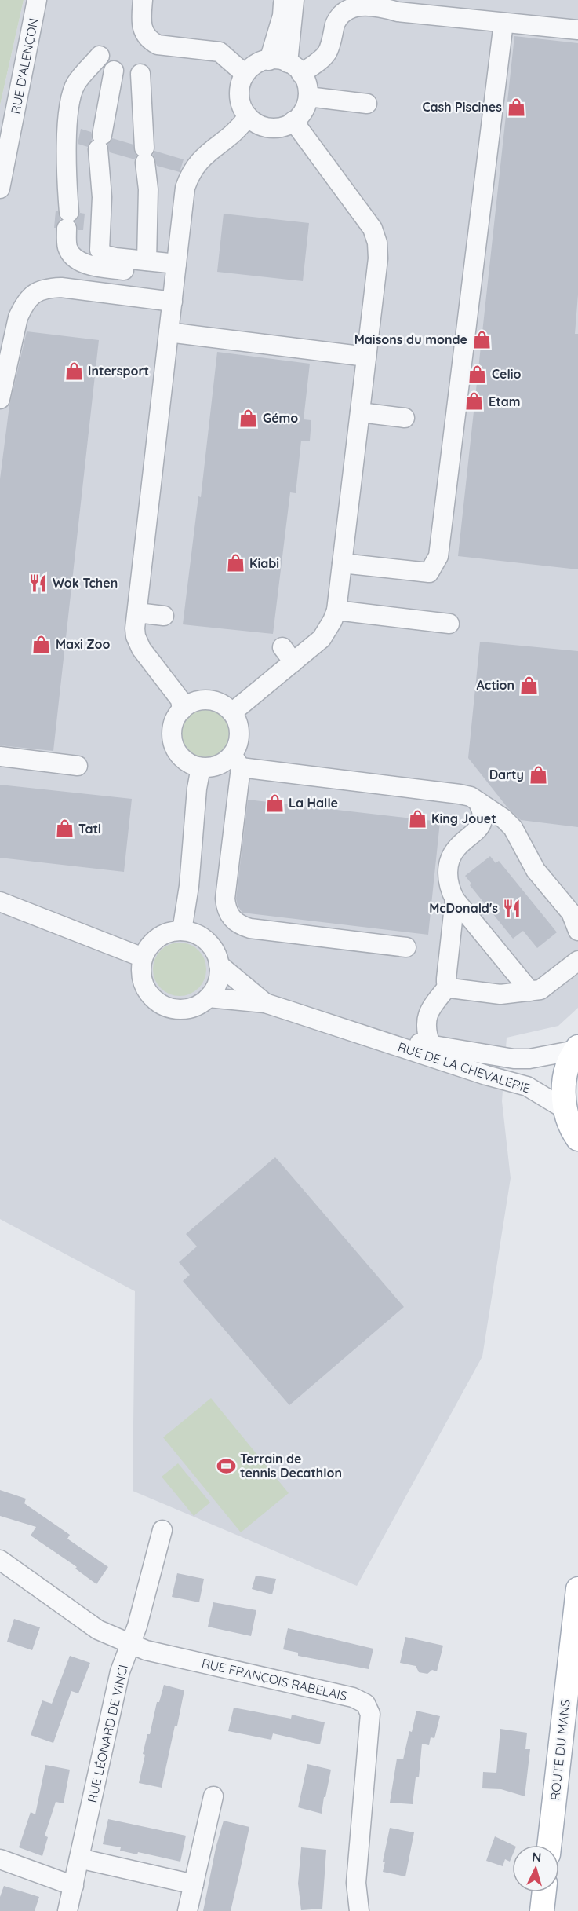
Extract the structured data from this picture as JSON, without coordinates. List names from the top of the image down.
{
  "streets": {
    "main road": ["ROUTE DU MANS"],
    "street": [
      "RUE D'ALENÇON",
      "RUE DE LA CHEVALERIE",
      "RUE FRANÇOIS RABELAIS",
      "RUE LÉONARD DE VINCI"
    ]
  },
  "crossings": [
    ["RUE FRANÇOIS RABELAIS", "RUE LÉONARD DE VINCI"]
  ],
  "places": {
    "shop": [
      "Cash Piscines",
      "Maisons du monde",
      "Intersport",
      "Celio",
      "Etam",
      "Gémo",
      "Kiabi",
      "Maxi Zoo",
      "Action",
      "Darty",
      "La Halle",
      "King Jouet",
      "Tati"
    ],
    "restaurant": ["Wok Tchen", "McDonald's"],
    "sports": ["Terrain de tennis Decathlon"]
  },
  "north": "top"
}
